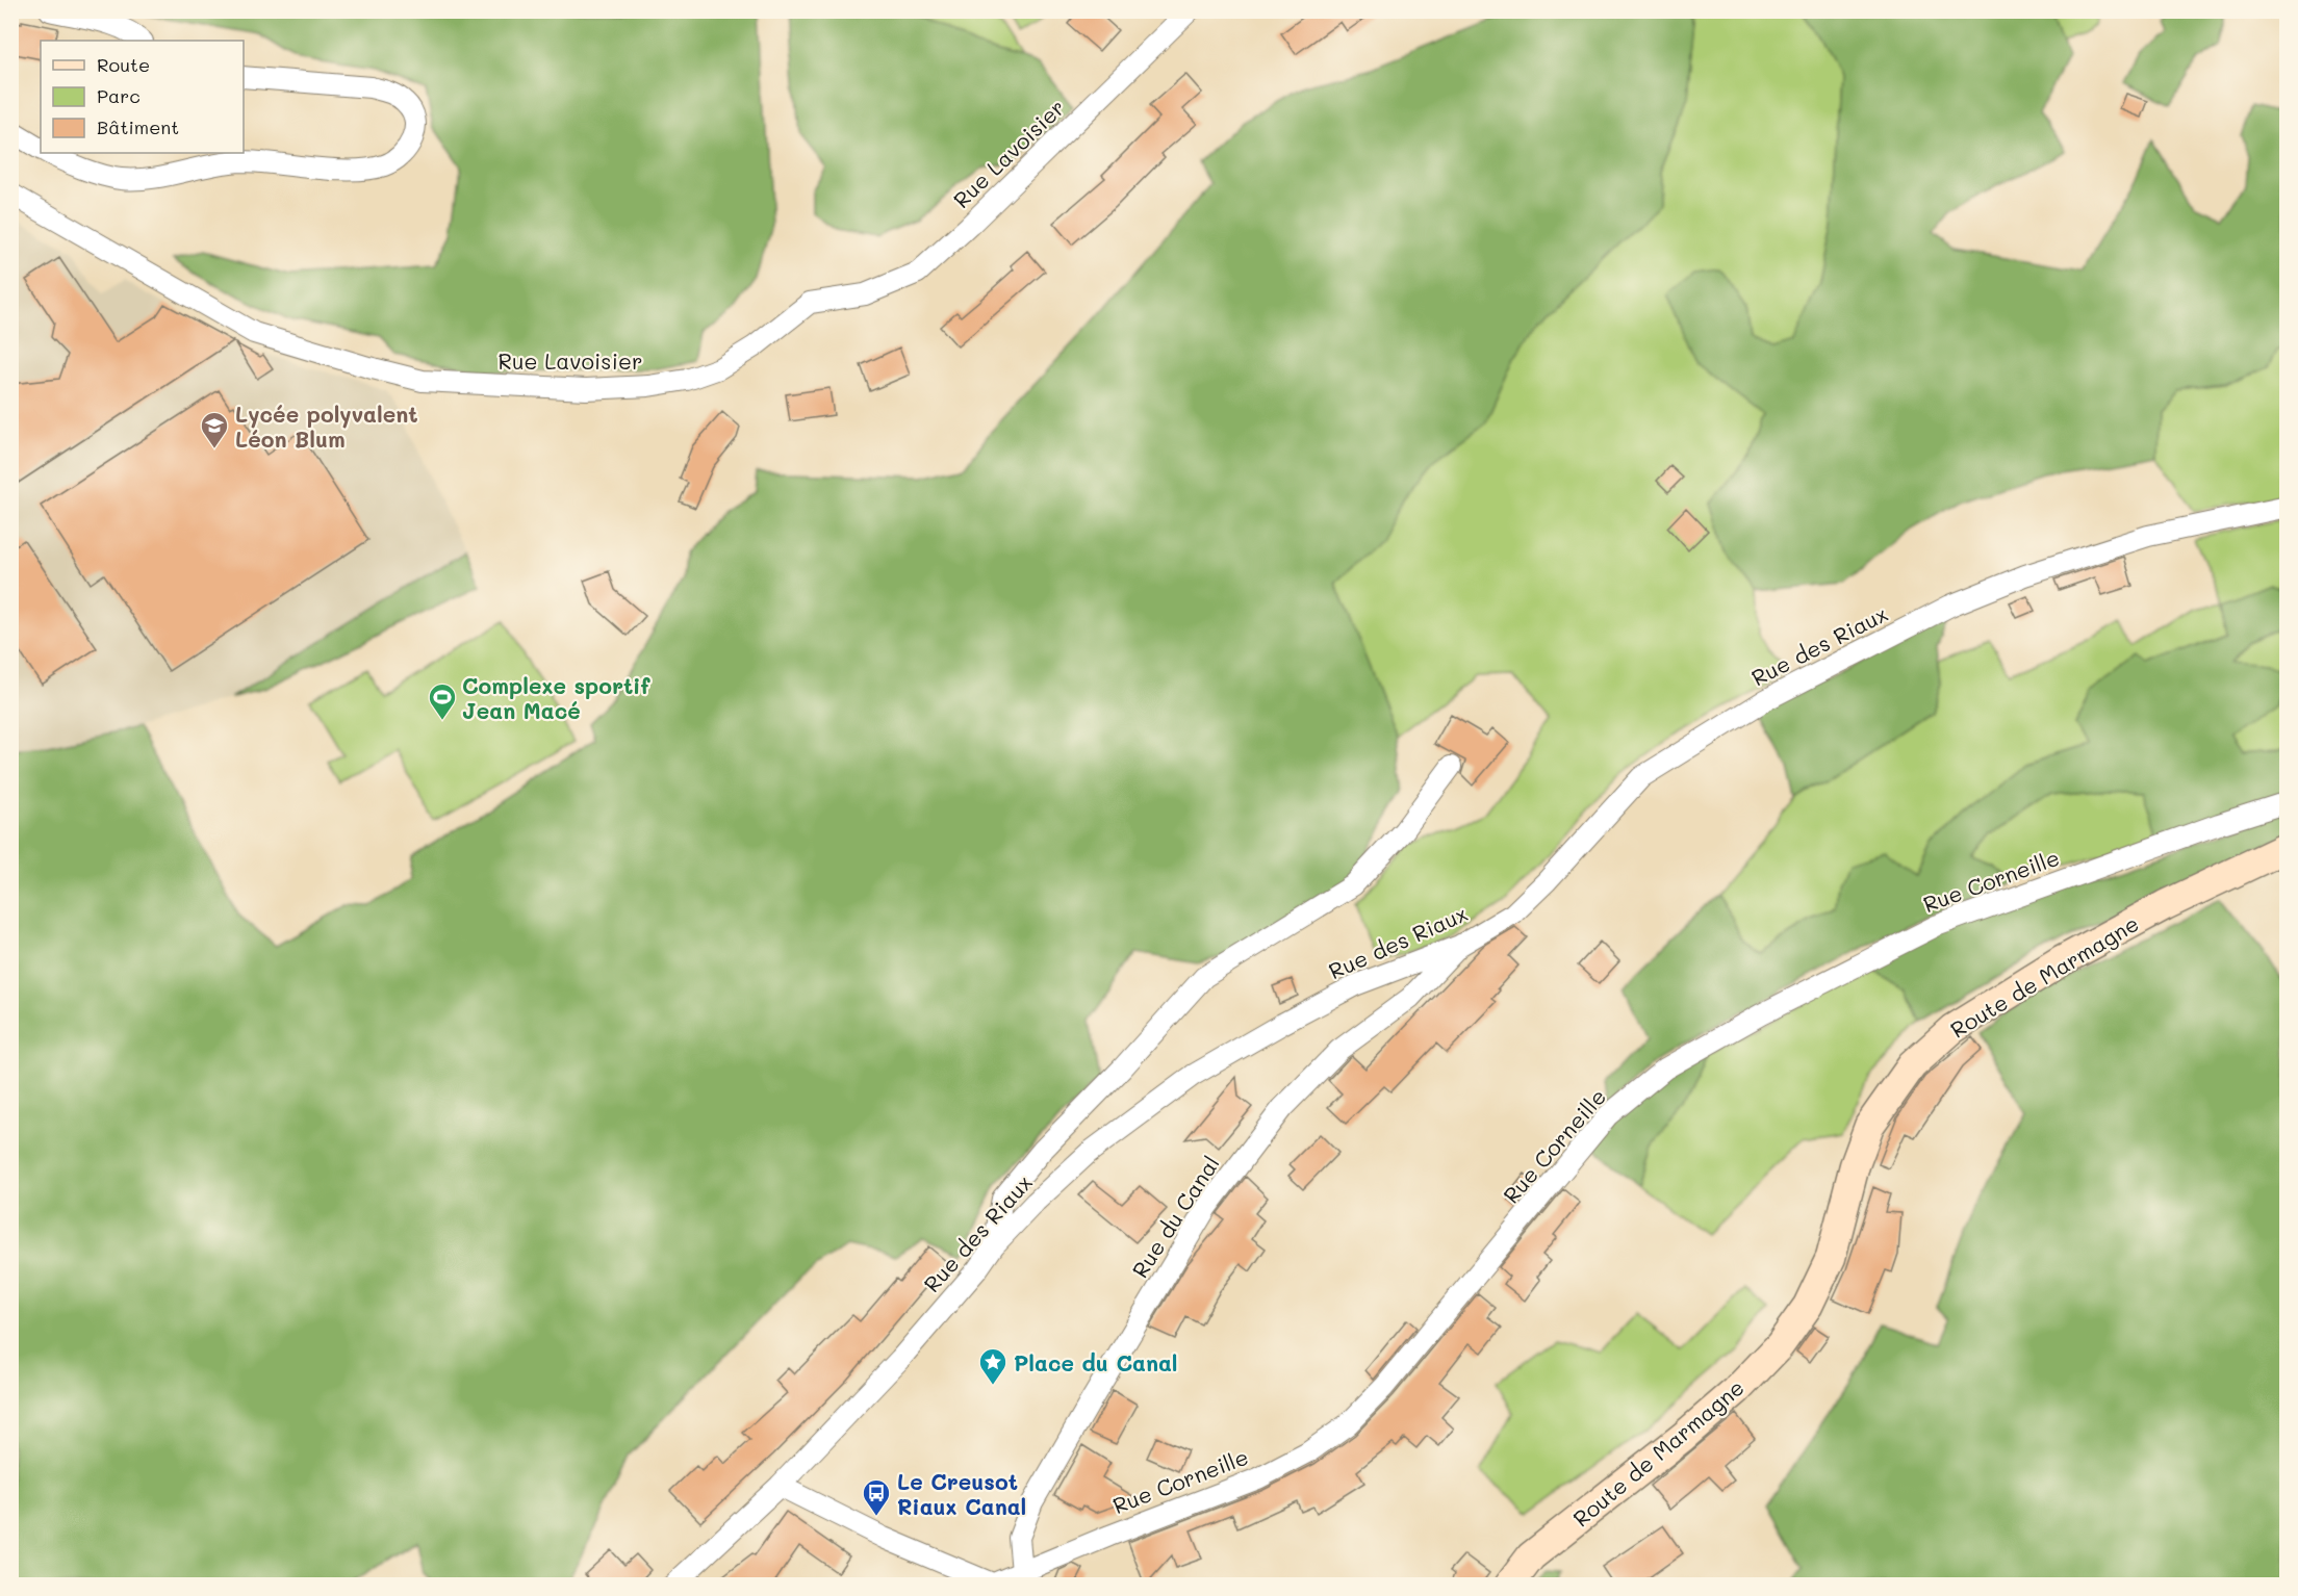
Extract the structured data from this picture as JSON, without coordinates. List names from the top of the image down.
{
  "streets": {
    "street": [
      "Rue Lavoisier",
      "Rue des Riaux",
      "Rue Corneille",
      "Route de Marmagne",
      "Rue du Canal"
    ]
  },
  "crossings": [
    ["Rue des Riaux", "Rue du Canal"],
    ["Rue Corneille", "Rue du Canal"]
  ],
  "places": {
    "school or university": ["Lycée polyvalent Léon Blum"],
    "sports": ["Complexe sportif Jean Macé"],
    "place": ["Place du Canal"],
    "bus stop": ["Le Creusot Riaux Canal"]
  },
  "legend": ["Route", "Parc", "Bâtiment"]
}
